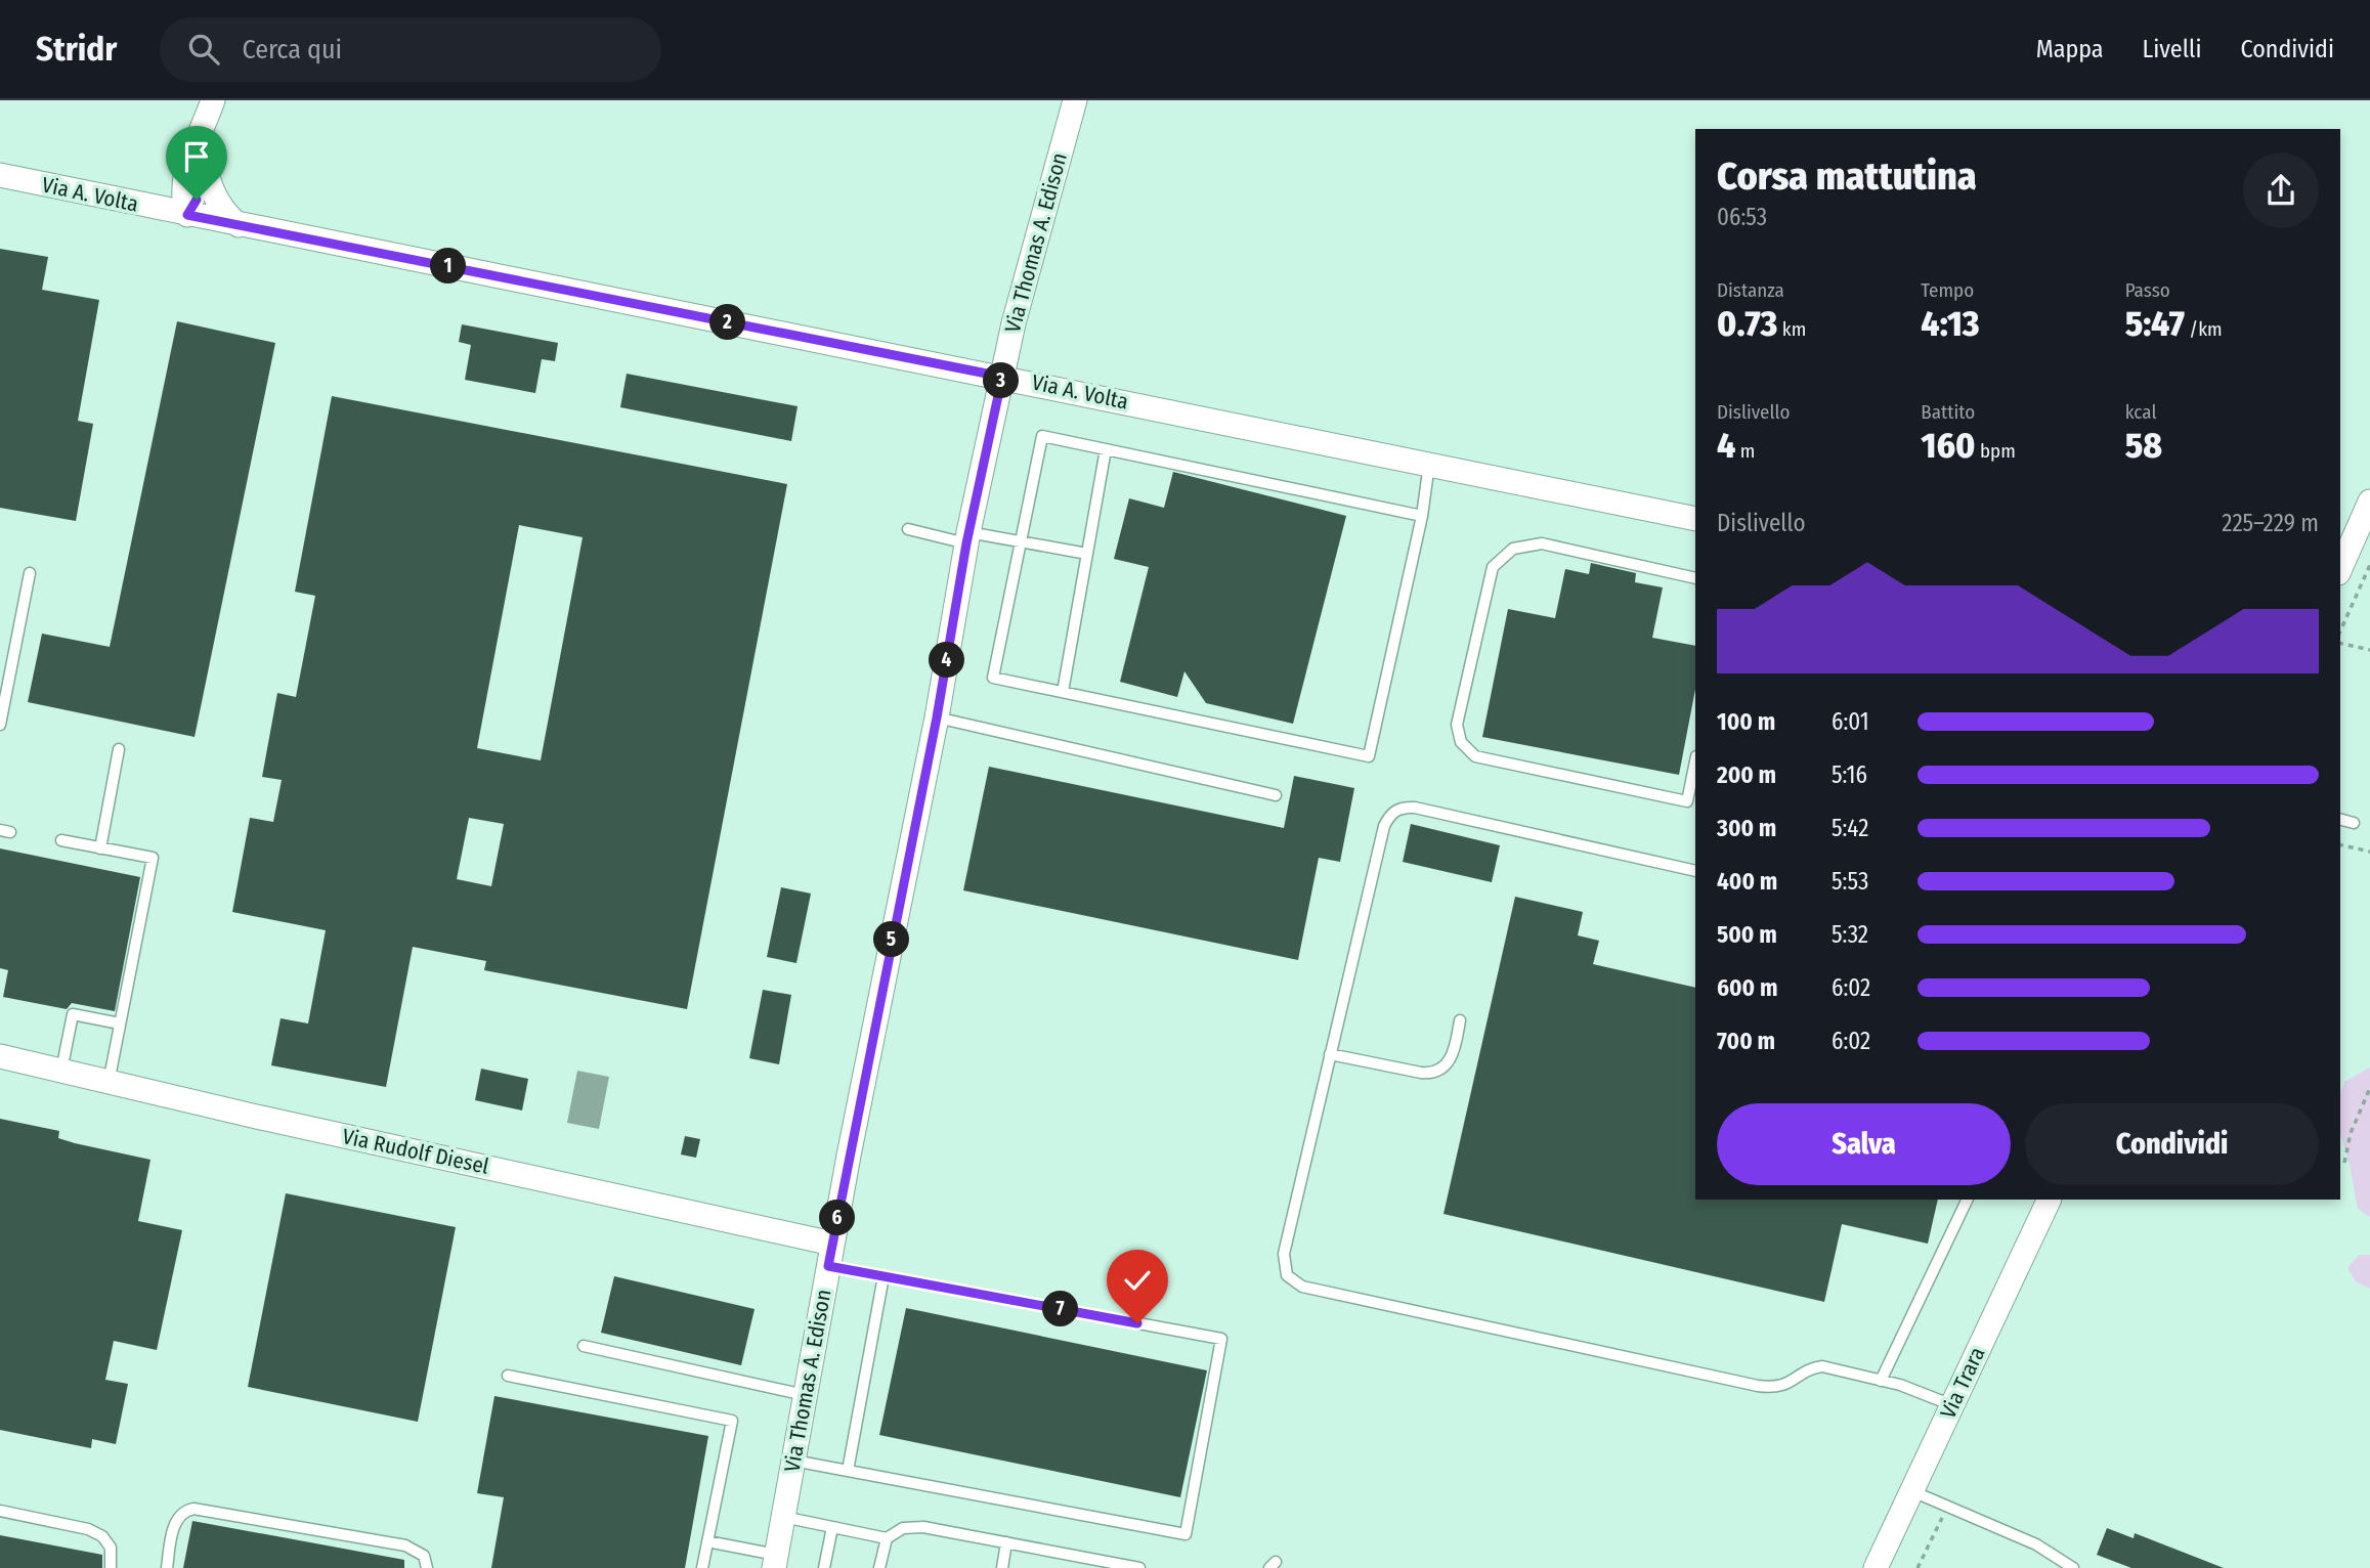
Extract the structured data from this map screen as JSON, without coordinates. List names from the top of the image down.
{
  "streets": {
    "street": [
      "Via A. Volta",
      "Via Thomas A. Edison",
      "Via Rudolf Diesel",
      "Via Trara"
    ]
  },
  "crossings": [
    ["Via A. Volta", "Via Thomas A. Edison"],
    ["Via Thomas A. Edison", "Via Rudolf Diesel"]
  ],
  "page": {
    "header": "Stridr",
    "search": "Cerca qui",
    "nav": ["Mappa", "Livelli", "Condividi"],
    "heading": ["Corsa mattutina", "06:53"],
    "pins": [
      "1",
      "2",
      "3",
      "4",
      "5",
      "6",
      "7"
    ],
    "stats": [
      ["Distanza", "0.73 km"],
      ["Tempo", "4:13"],
      ["Passo", "5:47 /km"],
      ["Dislivello", "4 m"],
      ["Battito", "160 bpm"],
      ["kcal", "58"]
    ],
    "chart": ["Dislivello", "225–229 m"],
    "list": [
      {
        "name": "100 m",
        "note": "6:01"
      },
      {
        "name": "200 m",
        "note": "5:16"
      },
      {
        "name": "300 m",
        "note": "5:42"
      },
      {
        "name": "400 m",
        "note": "5:53"
      },
      {
        "name": "500 m",
        "note": "5:32"
      },
      {
        "name": "600 m",
        "note": "6:02"
      },
      {
        "name": "700 m",
        "note": "6:02"
      }
    ],
    "buttons": ["Salva", "Condividi"]
  }
}
